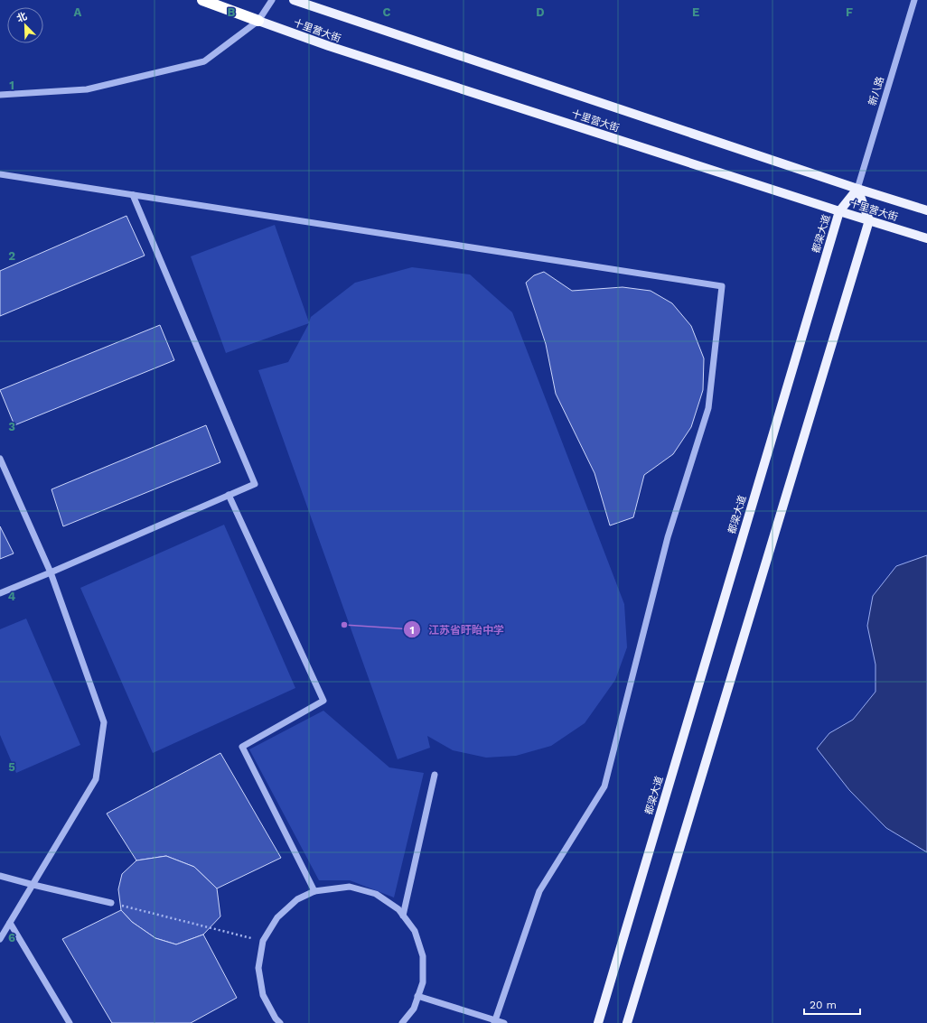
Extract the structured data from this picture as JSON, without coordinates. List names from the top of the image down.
{
  "streets": {
    "main road": ["十里营大街", "都梁大道"],
    "street": ["新八路"]
  },
  "crossings": [
    ["十里营大街", "新八路"],
    ["十里营大街", "都梁大道"],
    ["新八路", "都梁大道"]
  ],
  "places": ["江苏省盱眙中学"],
  "scale_bar": "20 m",
  "north": "top left",
  "grid": {
    "columns": [
      "A",
      "B",
      "C",
      "D",
      "E",
      "F"
    ],
    "rows": [
      "1",
      "2",
      "3",
      "4",
      "5",
      "6"
    ]
  }
}
